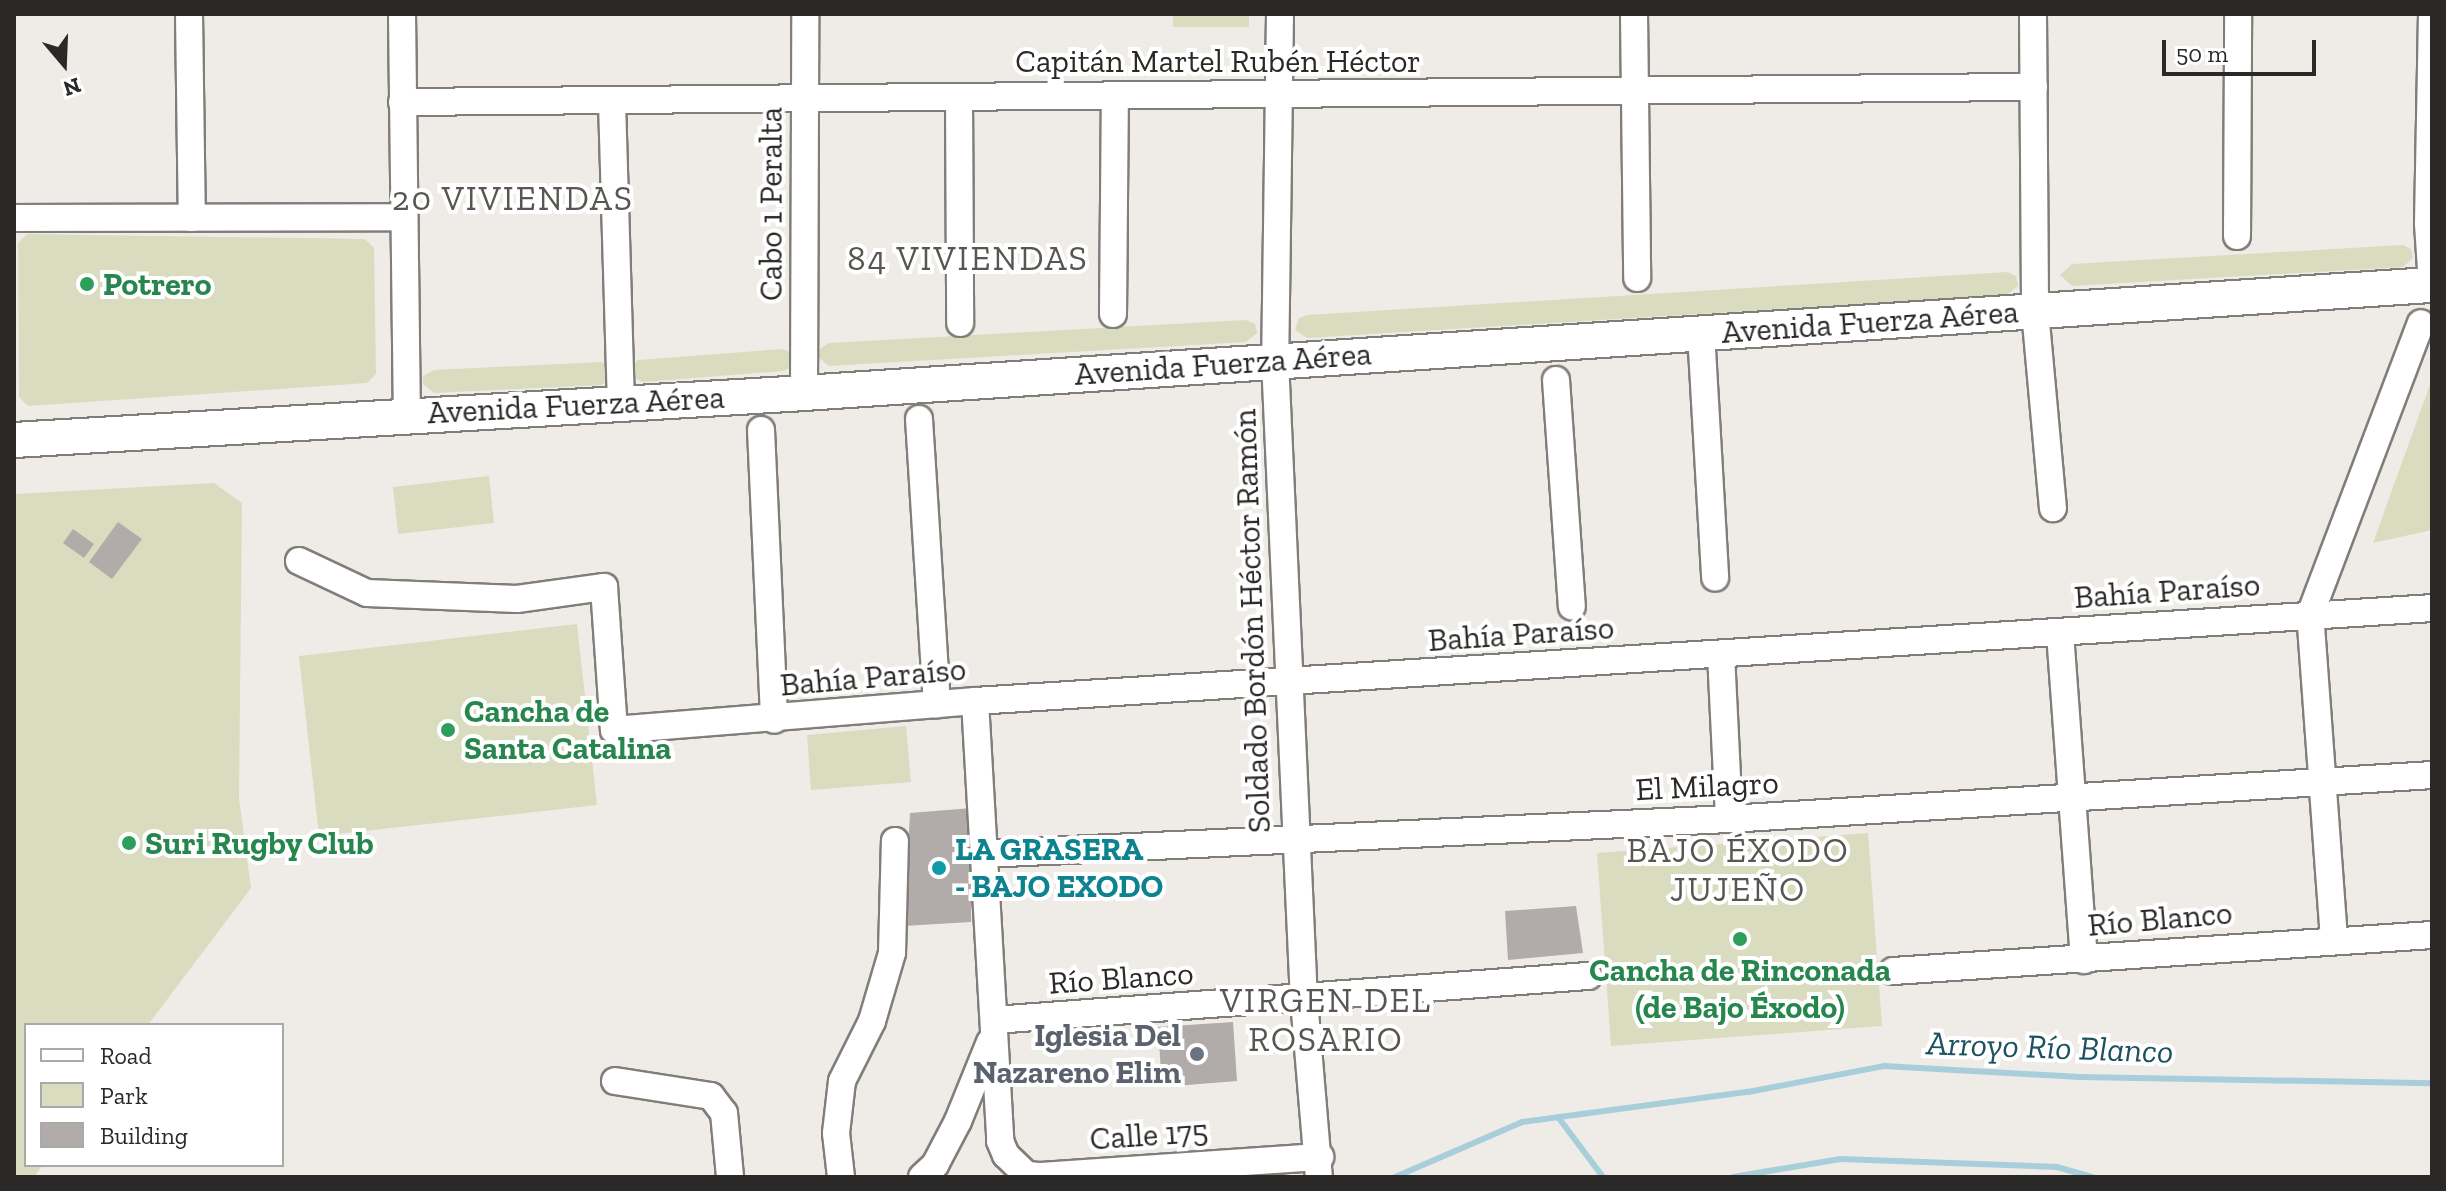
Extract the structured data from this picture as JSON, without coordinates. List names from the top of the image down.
{
  "streets": {
    "main road": ["Avenida Fuerza Aérea"],
    "street": [
      "Capitán Martel Rubén Héctor",
      "Cabo 1 Peralta",
      "Bahía Paraíso",
      "Soldado Bordón Héctor Ramón",
      "El Milagro",
      "Río Blanco",
      "Calle 175"
    ]
  },
  "crossings": [
    ["Capitán Martel Rubén Héctor", "Cabo 1 Peralta"],
    ["Capitán Martel Rubén Héctor", "Soldado Bordón Héctor Ramón"],
    ["Cabo 1 Peralta", "Avenida Fuerza Aérea"],
    ["Avenida Fuerza Aérea", "Soldado Bordón Héctor Ramón"],
    ["Bahía Paraíso", "Soldado Bordón Héctor Ramón"],
    ["Soldado Bordón Héctor Ramón", "El Milagro"],
    ["Soldado Bordón Héctor Ramón", "Río Blanco"],
    ["Soldado Bordón Héctor Ramón", "Calle 175"],
    ["Río Blanco", "Calle 175"]
  ],
  "districts": [
    "20 VIVIENDAS",
    "84 VIVIENDAS",
    "BAJO ÉXODO JUJEÑO",
    "VIRGEN DEL ROSARIO"
  ],
  "water": ["Arroyo Río Blanco"],
  "places": [
    "Potrero",
    "Cancha de Santa Catalina",
    "Suri Rugby Club",
    "LA GRASERA - BAJO EXODO",
    "Cancha de Rinconada (de Bajo Éxodo)",
    "Iglesia Del Nazareno Elim"
  ],
  "legend": ["Road", "Park", "Building"],
  "scale_bar": "50 m",
  "north": "bottom"
}
